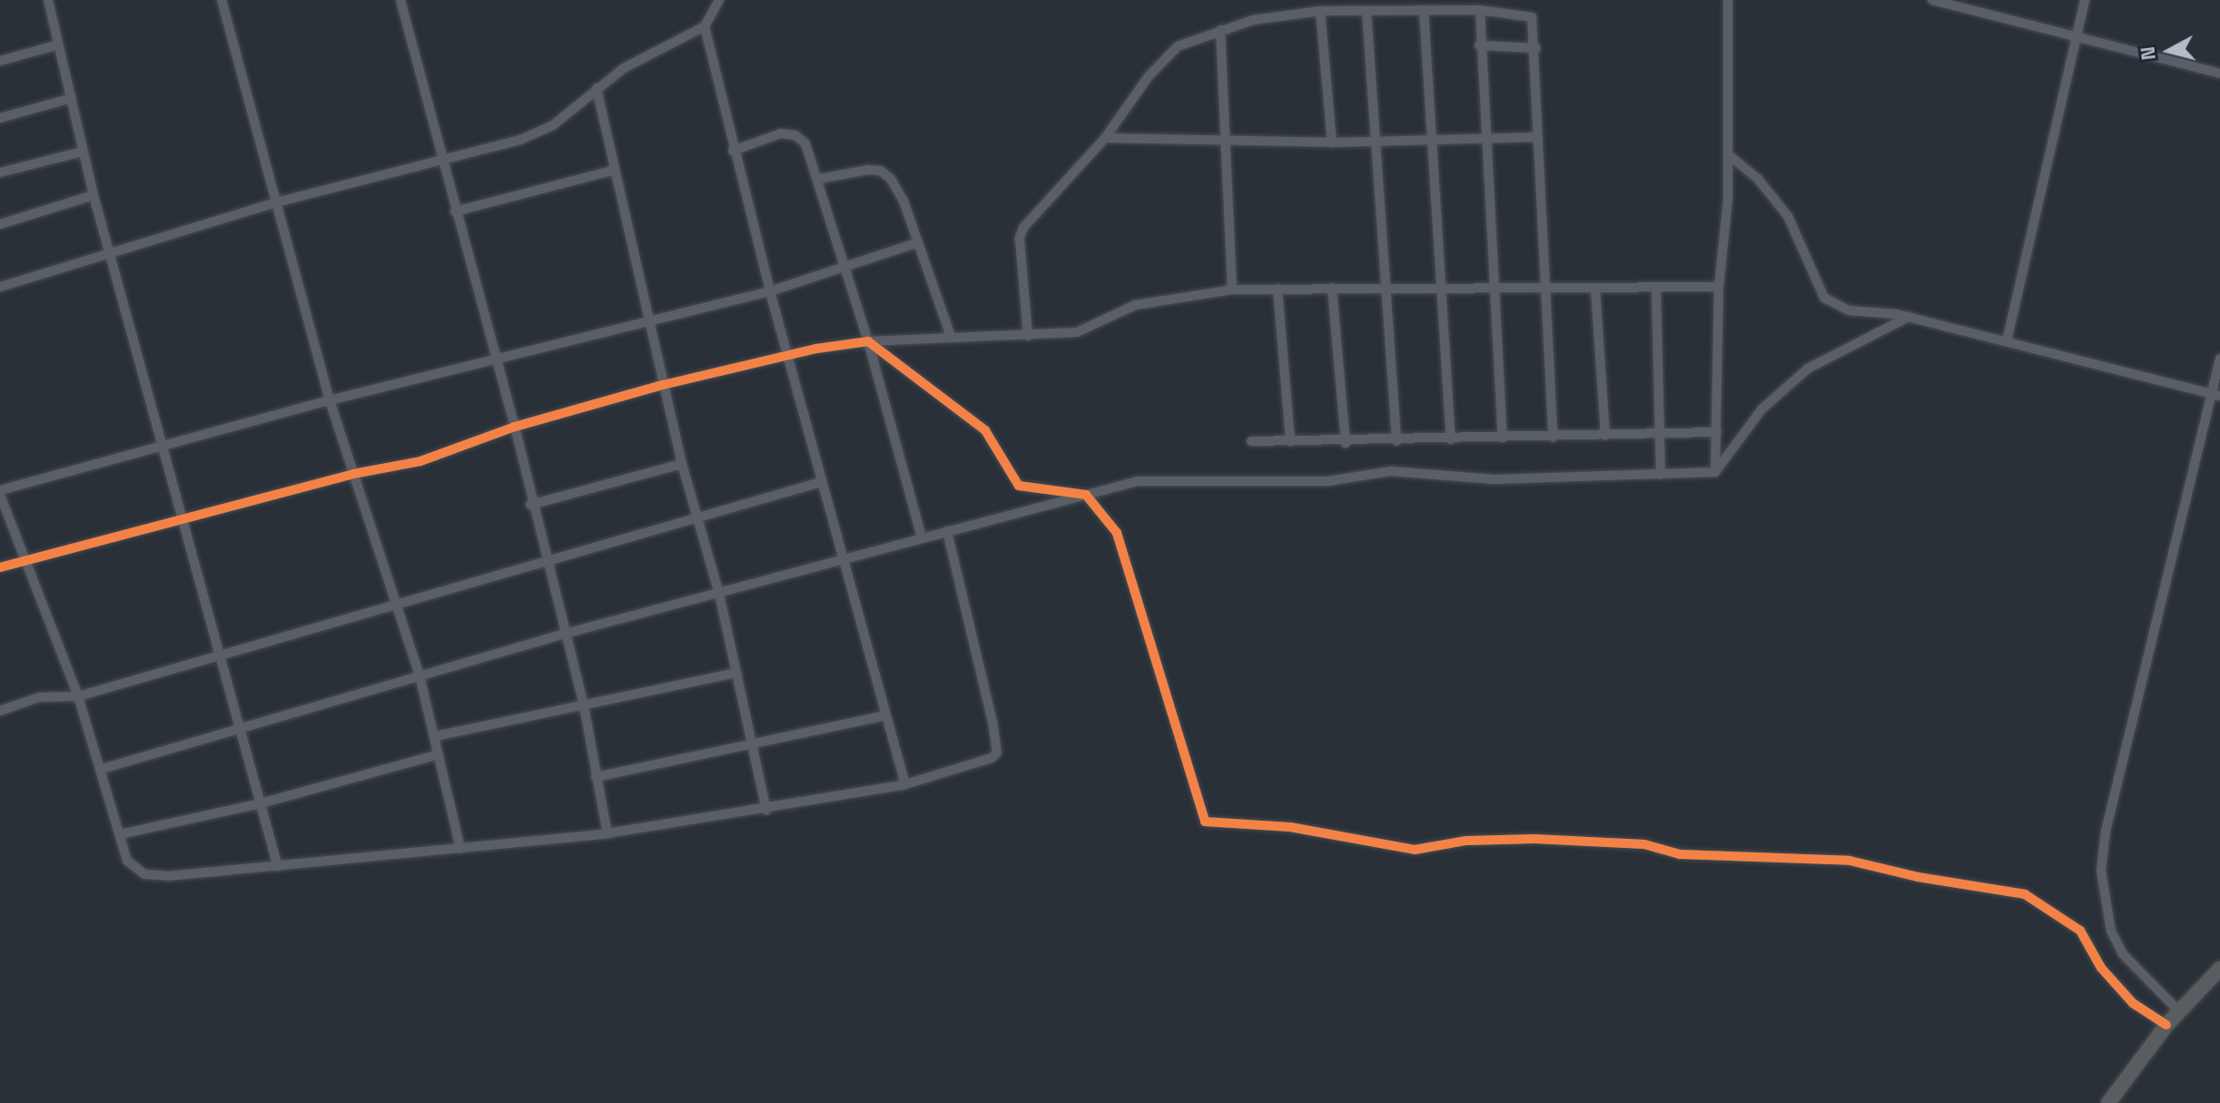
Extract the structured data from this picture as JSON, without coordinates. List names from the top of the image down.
{
  "north": "left"
}
